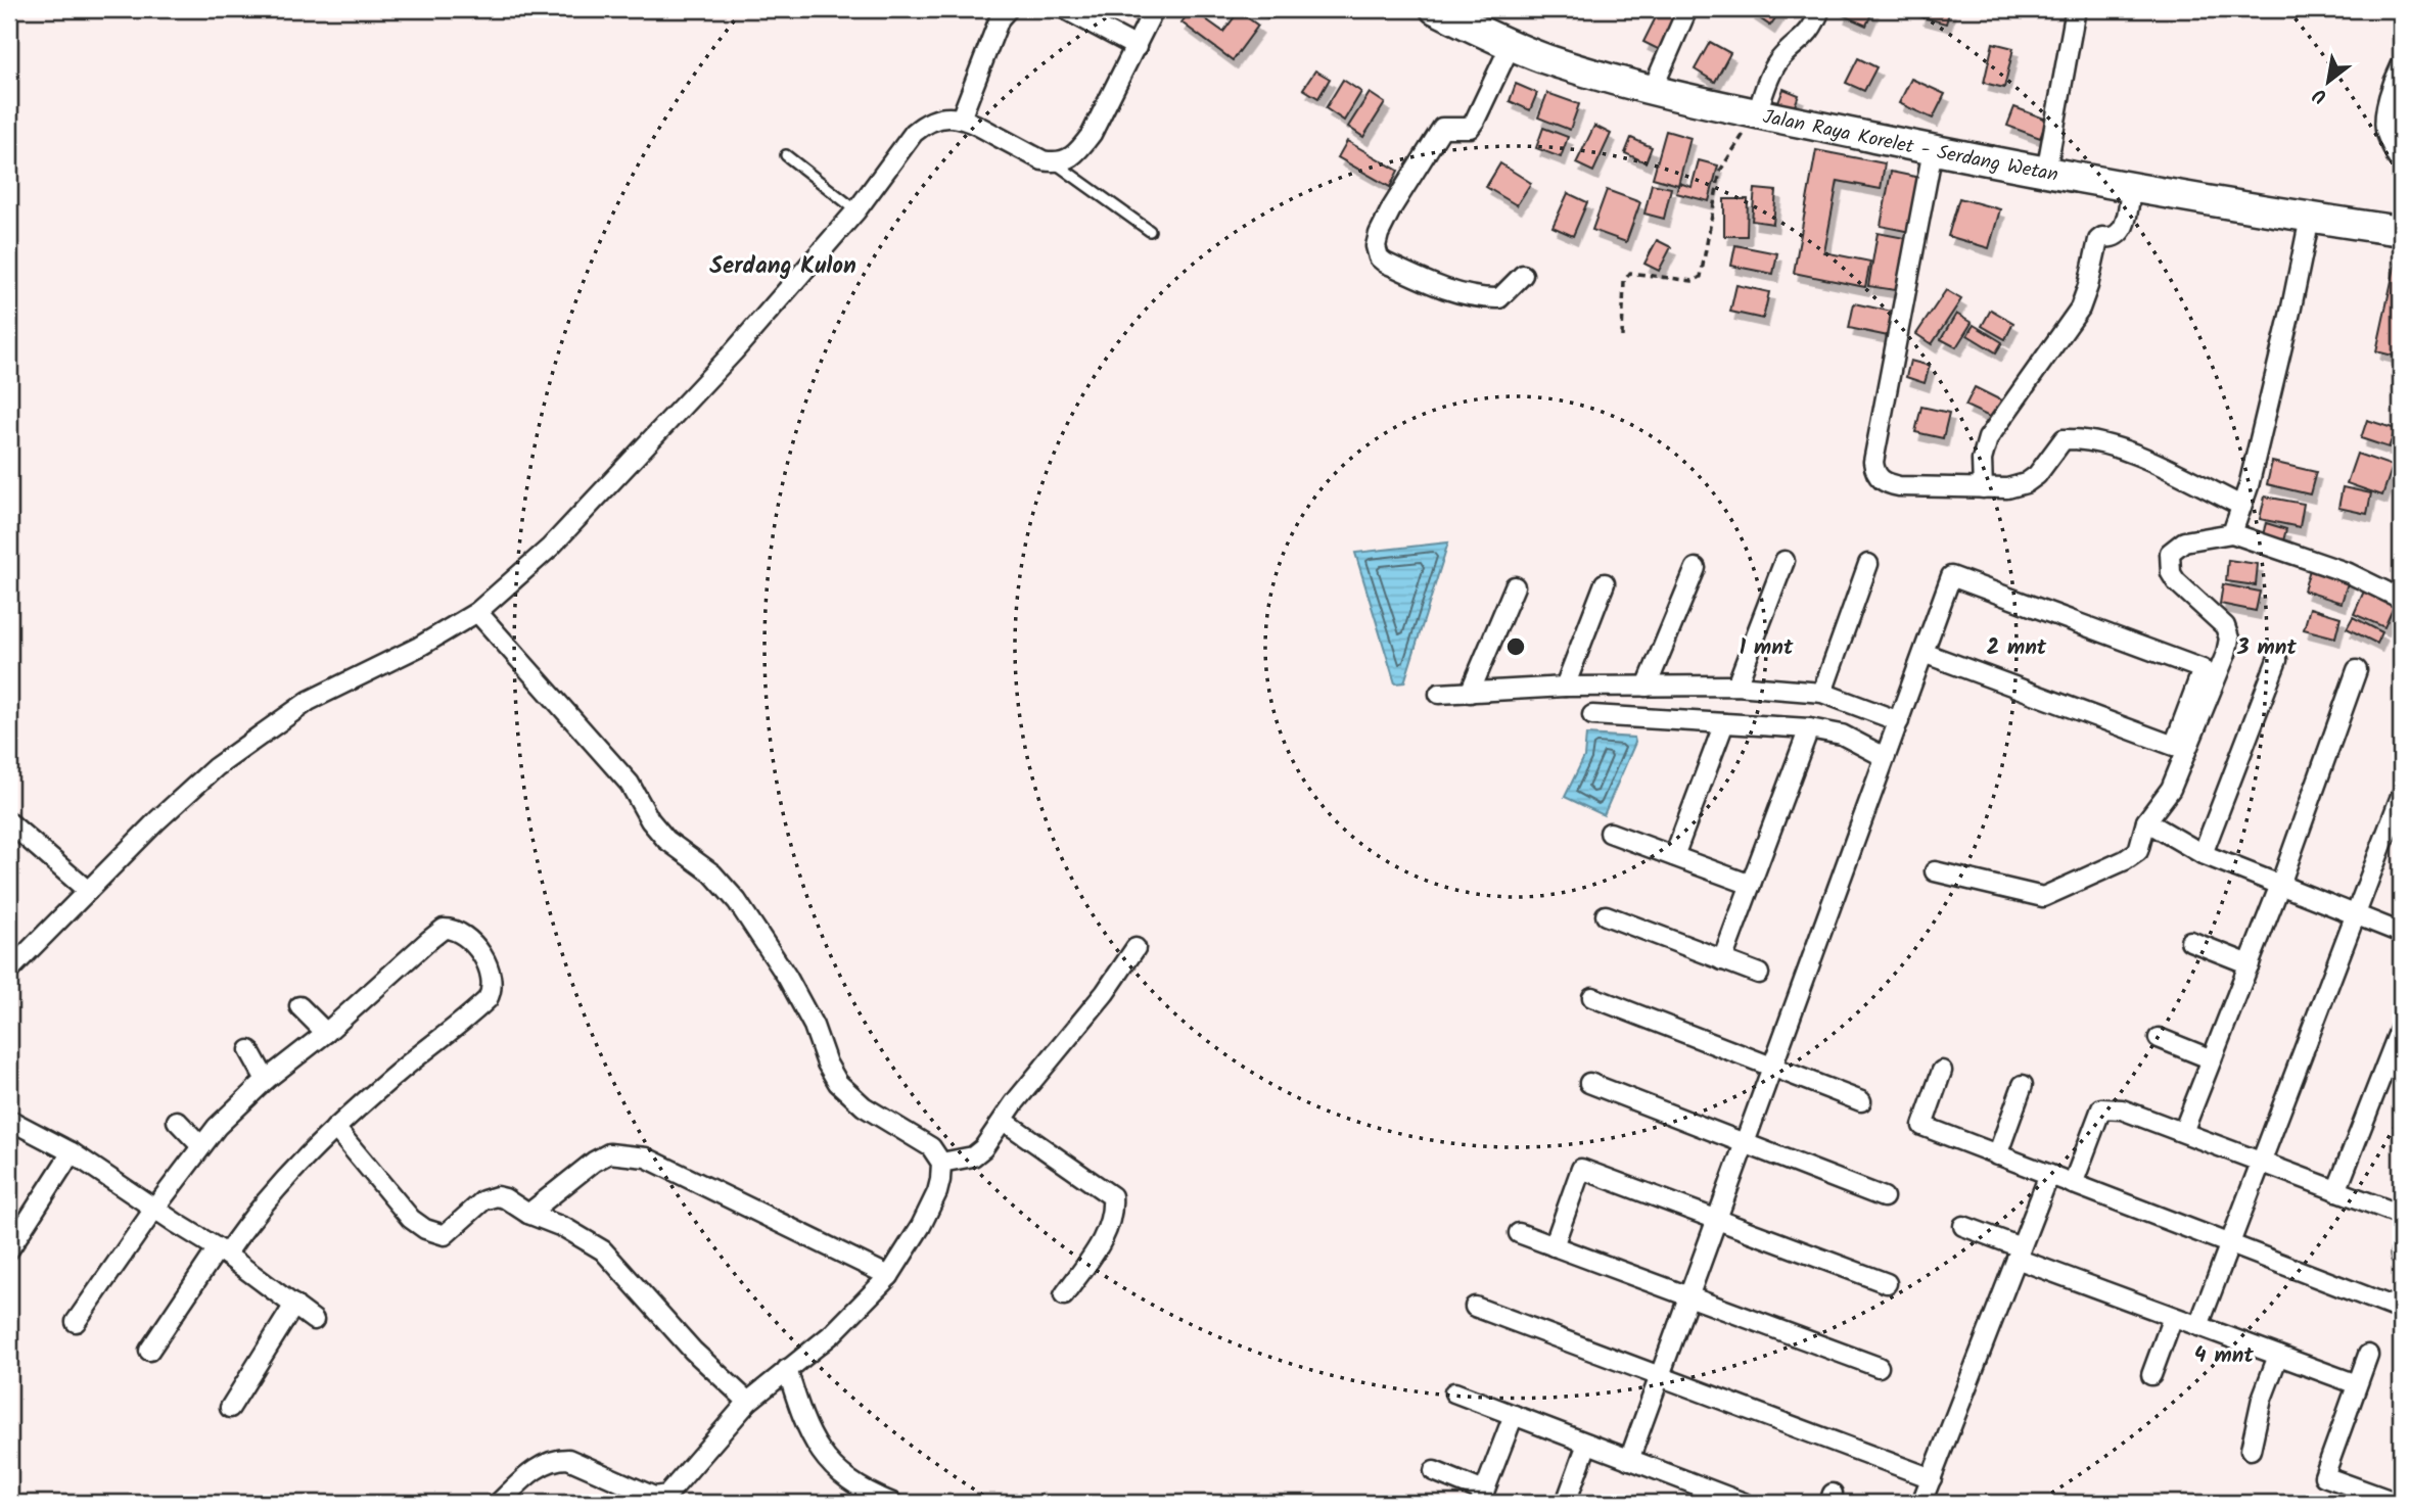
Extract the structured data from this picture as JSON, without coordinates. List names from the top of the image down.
{
  "streets": {
    "main road": ["Jalan Raya Korelet - Serdang Wetan"]
  },
  "districts": ["Serdang Kulon"],
  "north": "bottom left",
  "rings": [
    "1 mnt",
    "2 mnt",
    "3 mnt",
    "4 mnt"
  ]
}
